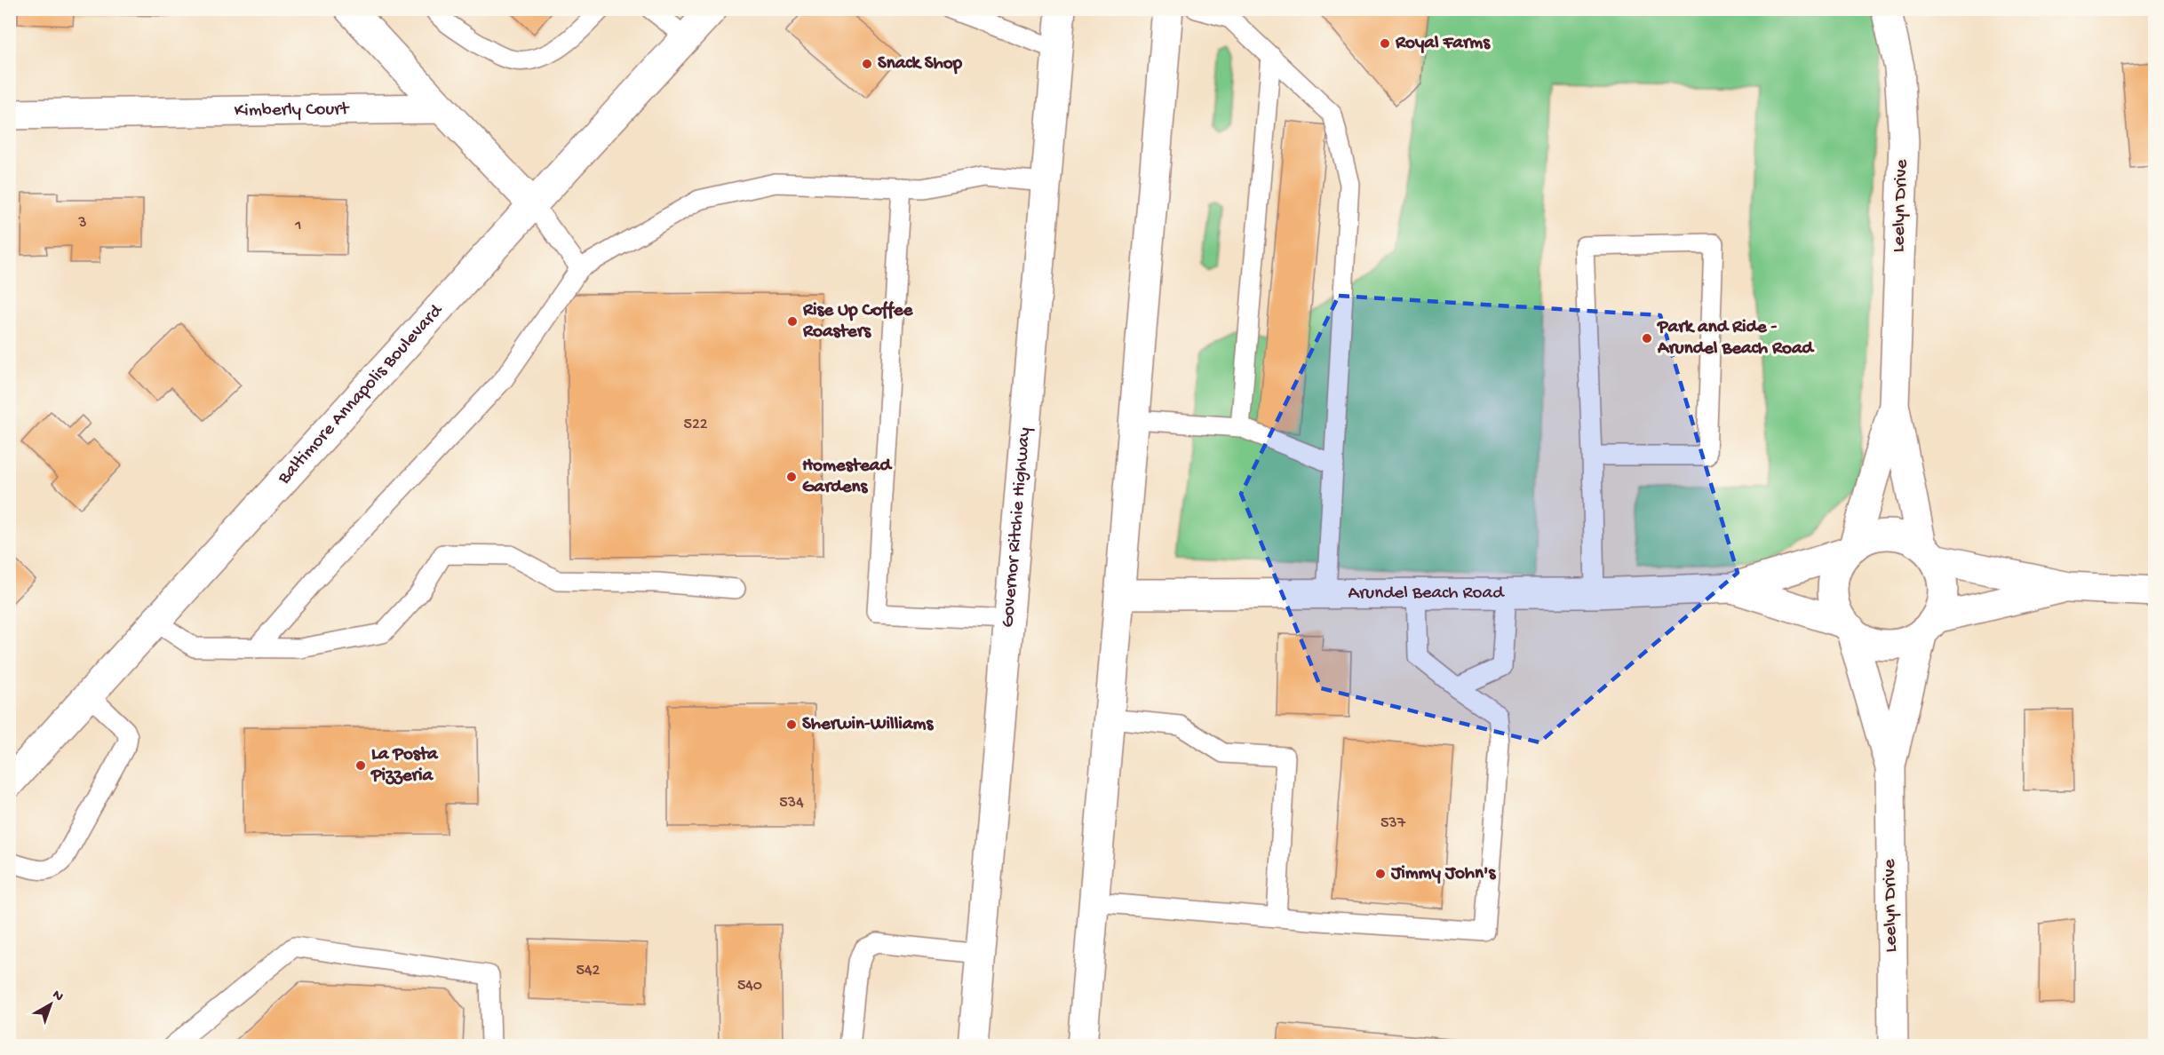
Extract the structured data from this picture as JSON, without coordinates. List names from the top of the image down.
{
  "streets": {
    "main road": [
      "Kimberly Court",
      "Leelyn Drive",
      "Baltimore Annapolis Boulevard",
      "Governor Ritchie Highway",
      "Arundel Beach Road"
    ]
  },
  "crossings": [
    ["Leelyn Drive", "Arundel Beach Road"]
  ],
  "places": [
    "Royal Farms",
    "Snack Shop",
    "Rise Up Coffee Roasters",
    "Park and Ride - Arundel Beach Road",
    "Homestead Gardens",
    "Sherwin-Williams",
    "La Posta Pizzeria",
    "Jimmy John's"
  ],
  "house_numbers": [
    "3",
    "1",
    "522",
    "534",
    "537",
    "542",
    "540"
  ],
  "north": "top right"
}
